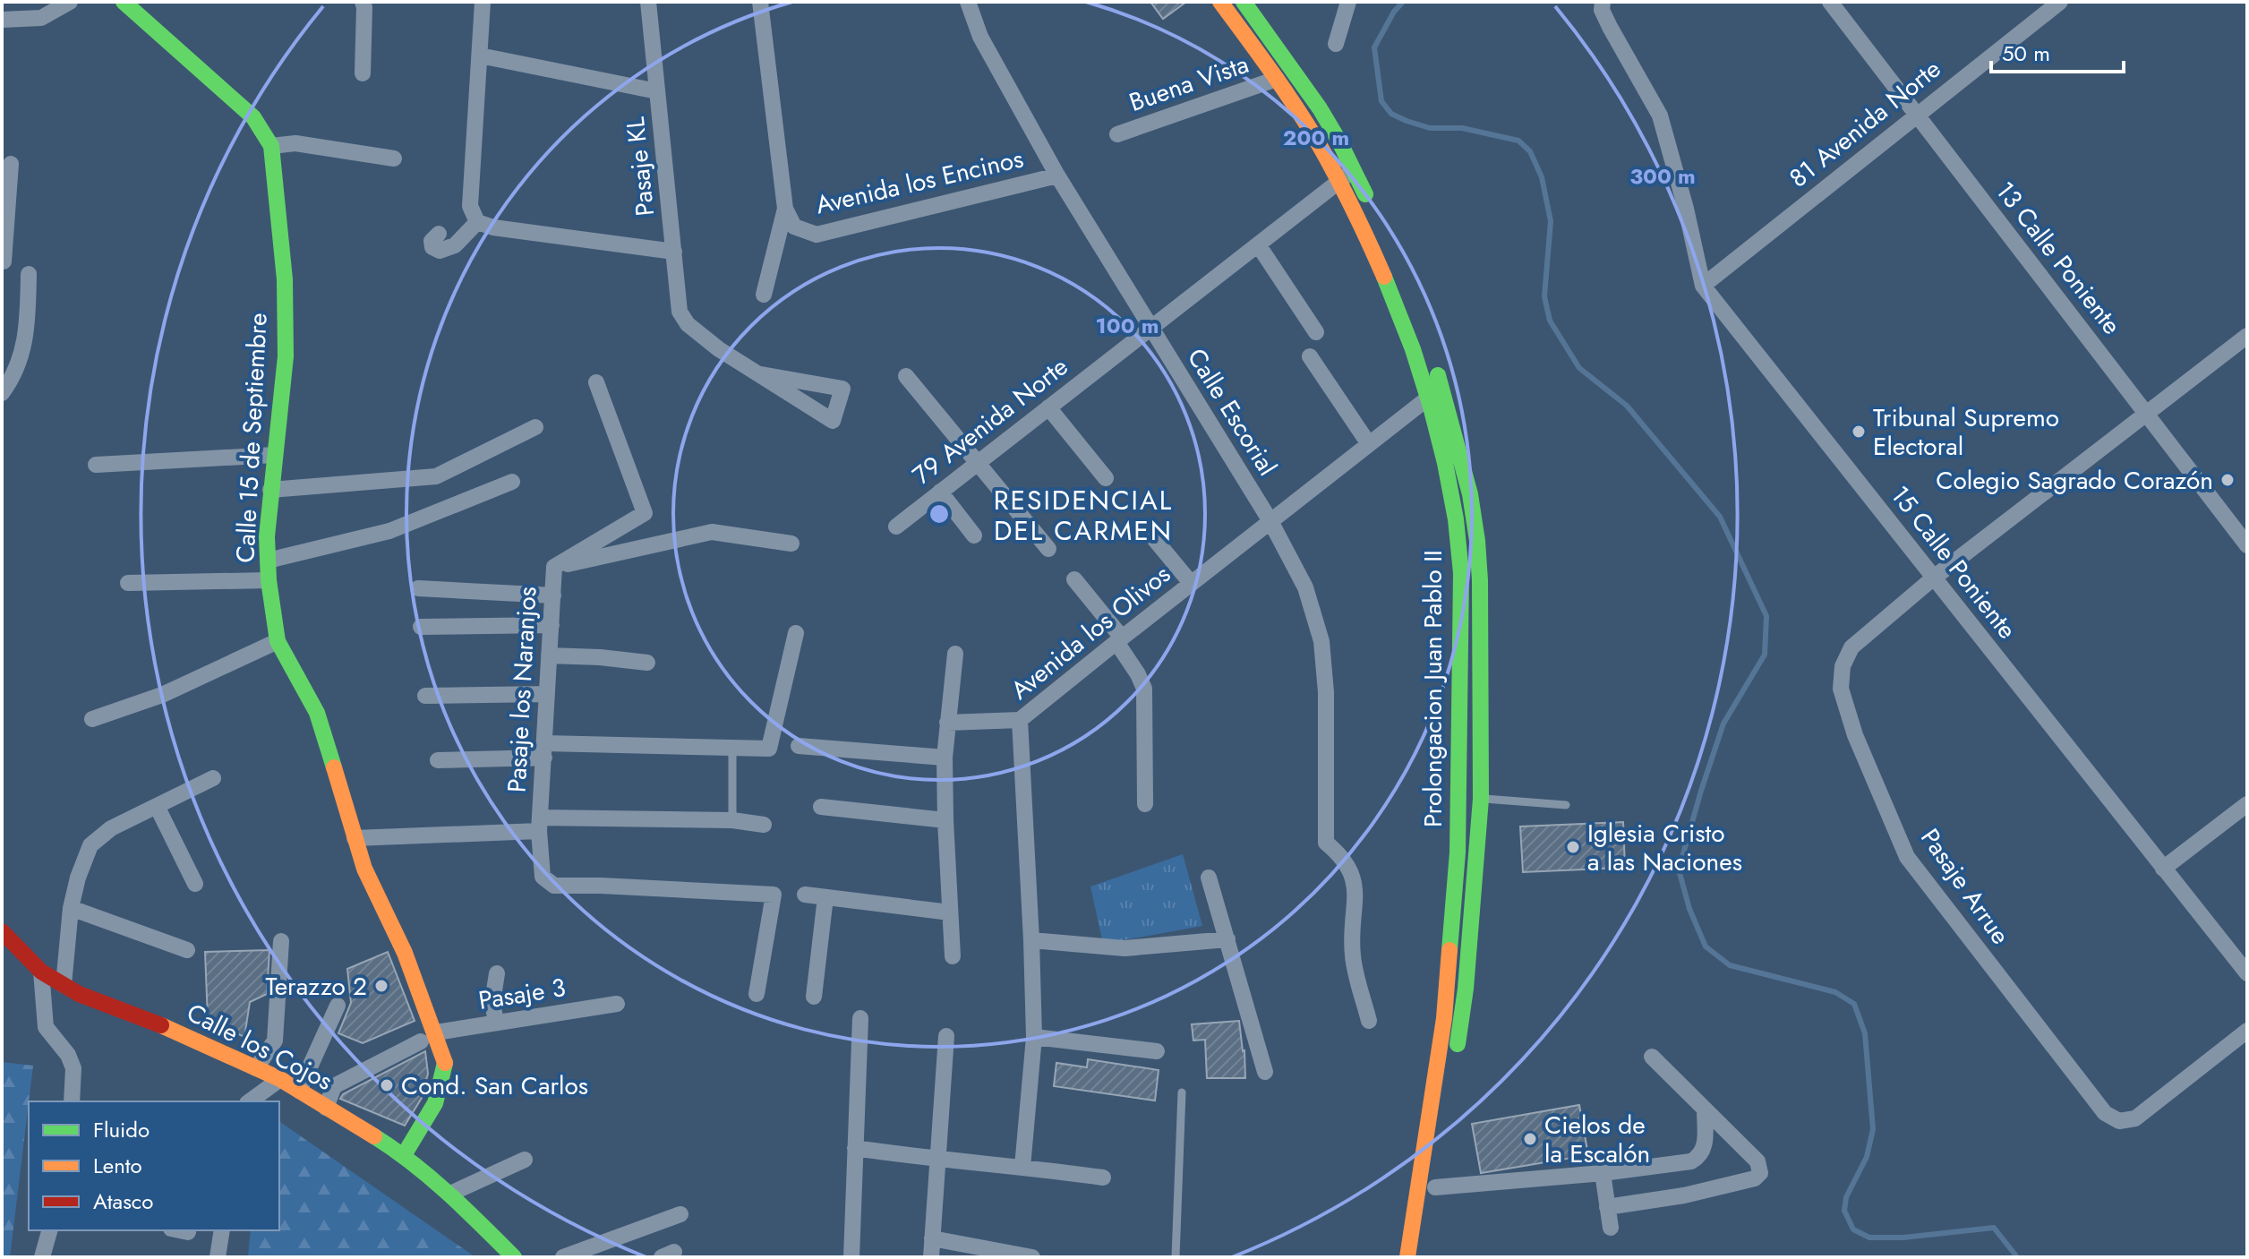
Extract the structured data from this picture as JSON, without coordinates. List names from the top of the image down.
{
  "streets": {
    "main road": ["Calle 15 de Septiembre", "Prolongacion Juan Pablo II", "Calle los Cojos"],
    "street": [
      "Buena Vista",
      "81 Avenida Norte",
      "Pasaje KL",
      "Avenida los Encinos",
      "13 Calle Poniente",
      "Calle Escorial",
      "79 Avenida Norte",
      "15 Calle Poniente",
      "Avenida los Olivos",
      "Pasaje los Naranjos",
      "Pasaje Arrue",
      "Pasaje 3"
    ]
  },
  "crossings": [
    ["Buena Vista", "Prolongacion Juan Pablo II"],
    ["81 Avenida Norte", "13 Calle Poniente"],
    ["81 Avenida Norte", "15 Calle Poniente"],
    ["Avenida los Encinos", "Calle Escorial"],
    ["Calle Escorial", "79 Avenida Norte"],
    ["Calle Escorial", "Avenida los Olivos"],
    ["79 Avenida Norte", "Prolongacion Juan Pablo II"],
    ["Calle 15 de Septiembre", "Pasaje 3"],
    ["Calle 15 de Septiembre", "Calle los Cojos"],
    ["15 Calle Poniente", "Pasaje Arrue"],
    ["Avenida los Olivos", "Prolongacion Juan Pablo II"]
  ],
  "districts": ["RESIDENCIAL DEL CARMEN"],
  "places": [
    "Tribunal Supremo Electoral",
    "Colegio Sagrado Corazón",
    "Iglesia Cristo a las Naciones",
    "Terazzo 2",
    "Cond. San Carlos",
    "Cielos de la Escalón"
  ],
  "legend": ["Fluido", "Lento", "Atasco"],
  "scale_bar": "50 m",
  "rings": ["200 m", "300 m", "100 m"]
}
